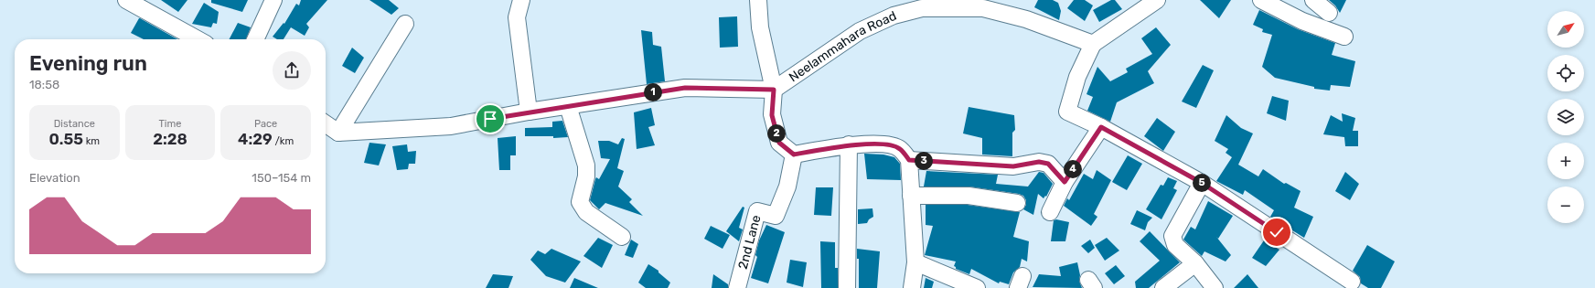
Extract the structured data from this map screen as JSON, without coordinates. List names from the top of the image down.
{
  "streets": {
    "street": ["Neelammahara Road", "2nd Lane"]
  },
  "north": "top right",
  "page": {
    "map_buttons": ["+", "−"],
    "heading": ["Evening run", "18:58"],
    "pins": [
      "1",
      "2",
      "3",
      "4",
      "5"
    ],
    "stats": [
      ["Distance", "0.55 km"],
      ["Time", "2:28"],
      ["Pace", "4:29 /km"]
    ],
    "chart": ["Elevation", "150–154 m"]
  }
}
